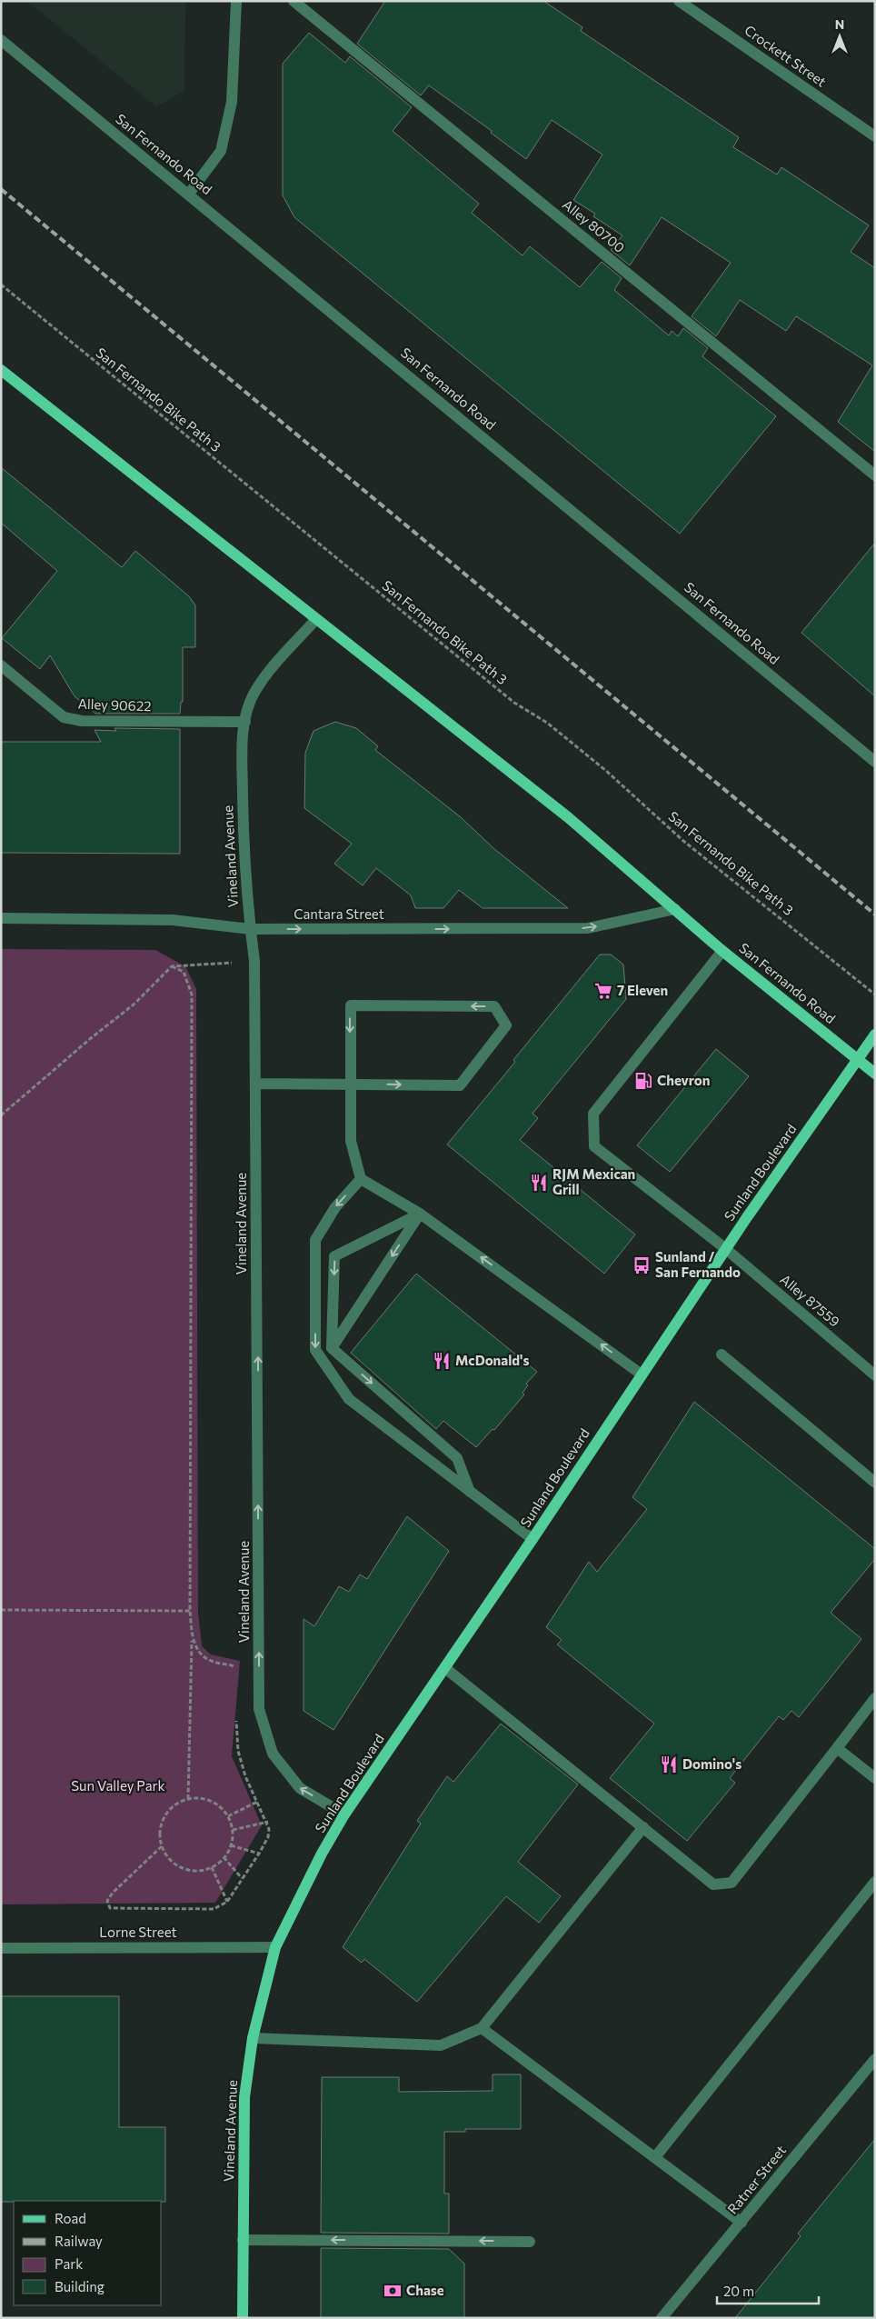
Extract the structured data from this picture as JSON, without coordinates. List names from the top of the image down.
{
  "streets": {
    "main road": ["San Fernando Road", "Vineland Avenue", "Sunland Boulevard"],
    "street": [
      "Crockett Street",
      "Alley 80700",
      "Alley 90622",
      "Cantara Street",
      "Alley 87559",
      "Lorne Street",
      "Ratner Street"
    ],
    "path": ["San Fernando Bike Path 3"]
  },
  "crossings": [
    ["San Fernando Road", "Vineland Avenue"],
    ["San Fernando Road", "Cantara Street"],
    ["San Fernando Road", "Sunland Boulevard"],
    ["San Fernando Road", "Alley 87559"],
    ["Alley 90622", "Vineland Avenue"],
    ["Vineland Avenue", "Cantara Street"],
    ["Vineland Avenue", "Sunland Boulevard"],
    ["Vineland Avenue", "Lorne Street"],
    ["Sunland Boulevard", "Alley 87559"],
    ["Sunland Boulevard", "Lorne Street"]
  ],
  "one_way": ["Vineland Avenue", "Cantara Street"],
  "parks": ["Sun Valley Park"],
  "places": {
    "supermarket": ["7 Eleven"],
    "fuel station": ["Chevron"],
    "restaurant": ["RJM Mexican Grill", "McDonald's", "Domino's"],
    "bus stop": ["Sunland / San Fernando"],
    "bank": ["Chase"]
  },
  "legend": [
    "Road",
    "Railway",
    "Park",
    "Building"
  ],
  "scale_bar": "20 m",
  "north": "top"
}
